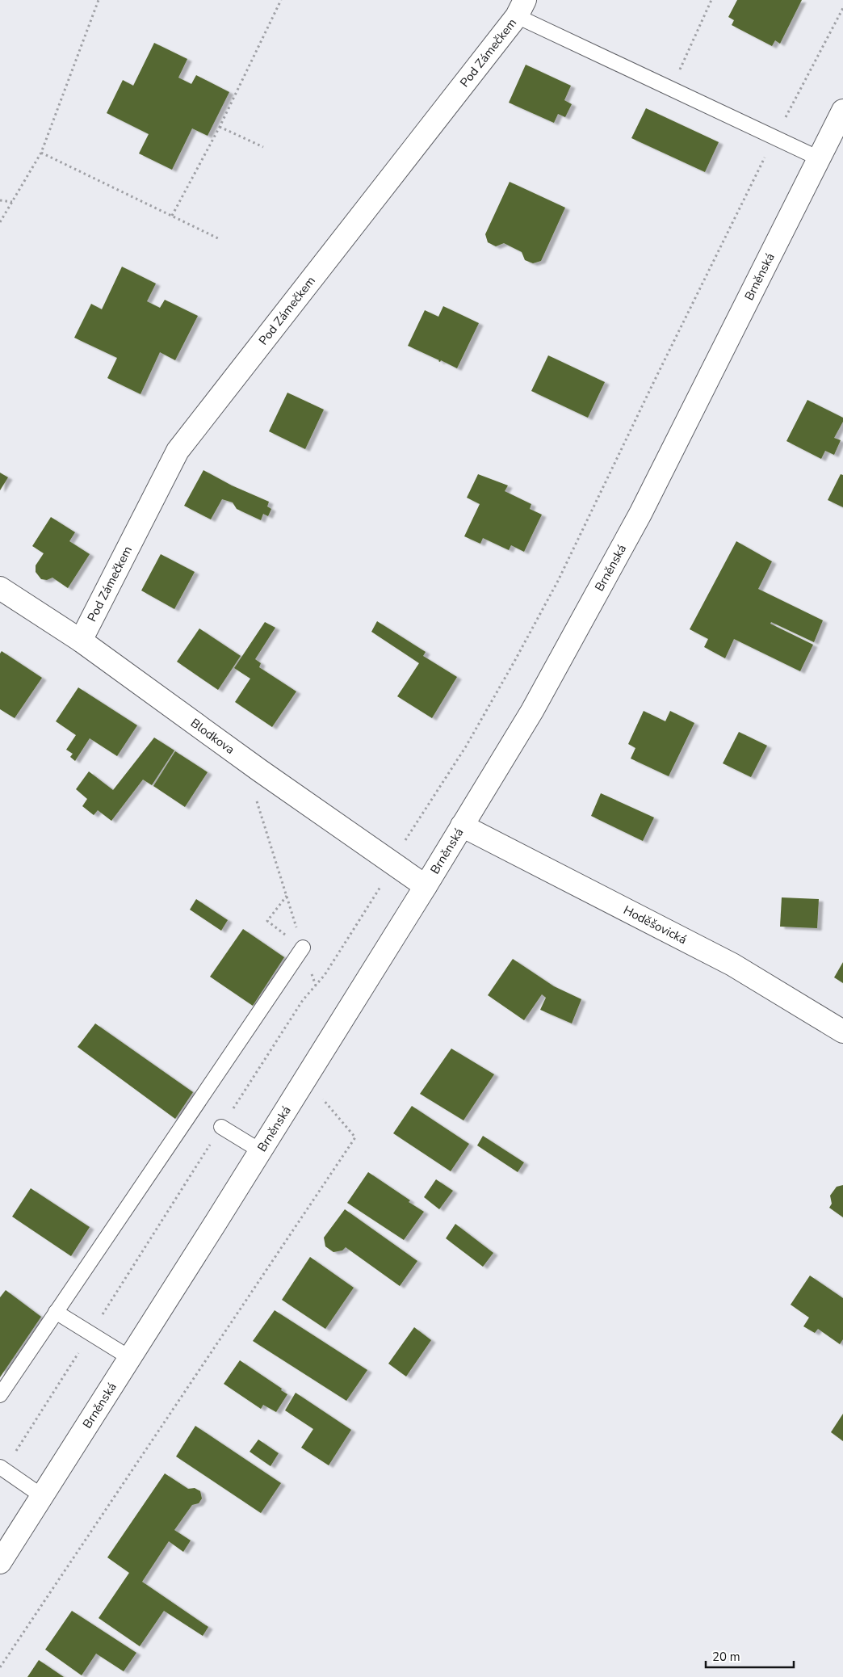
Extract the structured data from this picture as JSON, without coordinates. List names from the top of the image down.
{
  "streets": {
    "street": [
      "Pod Zámečkem",
      "Brněnská",
      "Blodkova",
      "Hoděšovická"
    ]
  },
  "crossings": [
    ["Pod Zámečkem", "Blodkova"],
    ["Brněnská", "Blodkova"],
    ["Brněnská", "Hoděšovická"]
  ],
  "scale_bar": "20 m"
}
